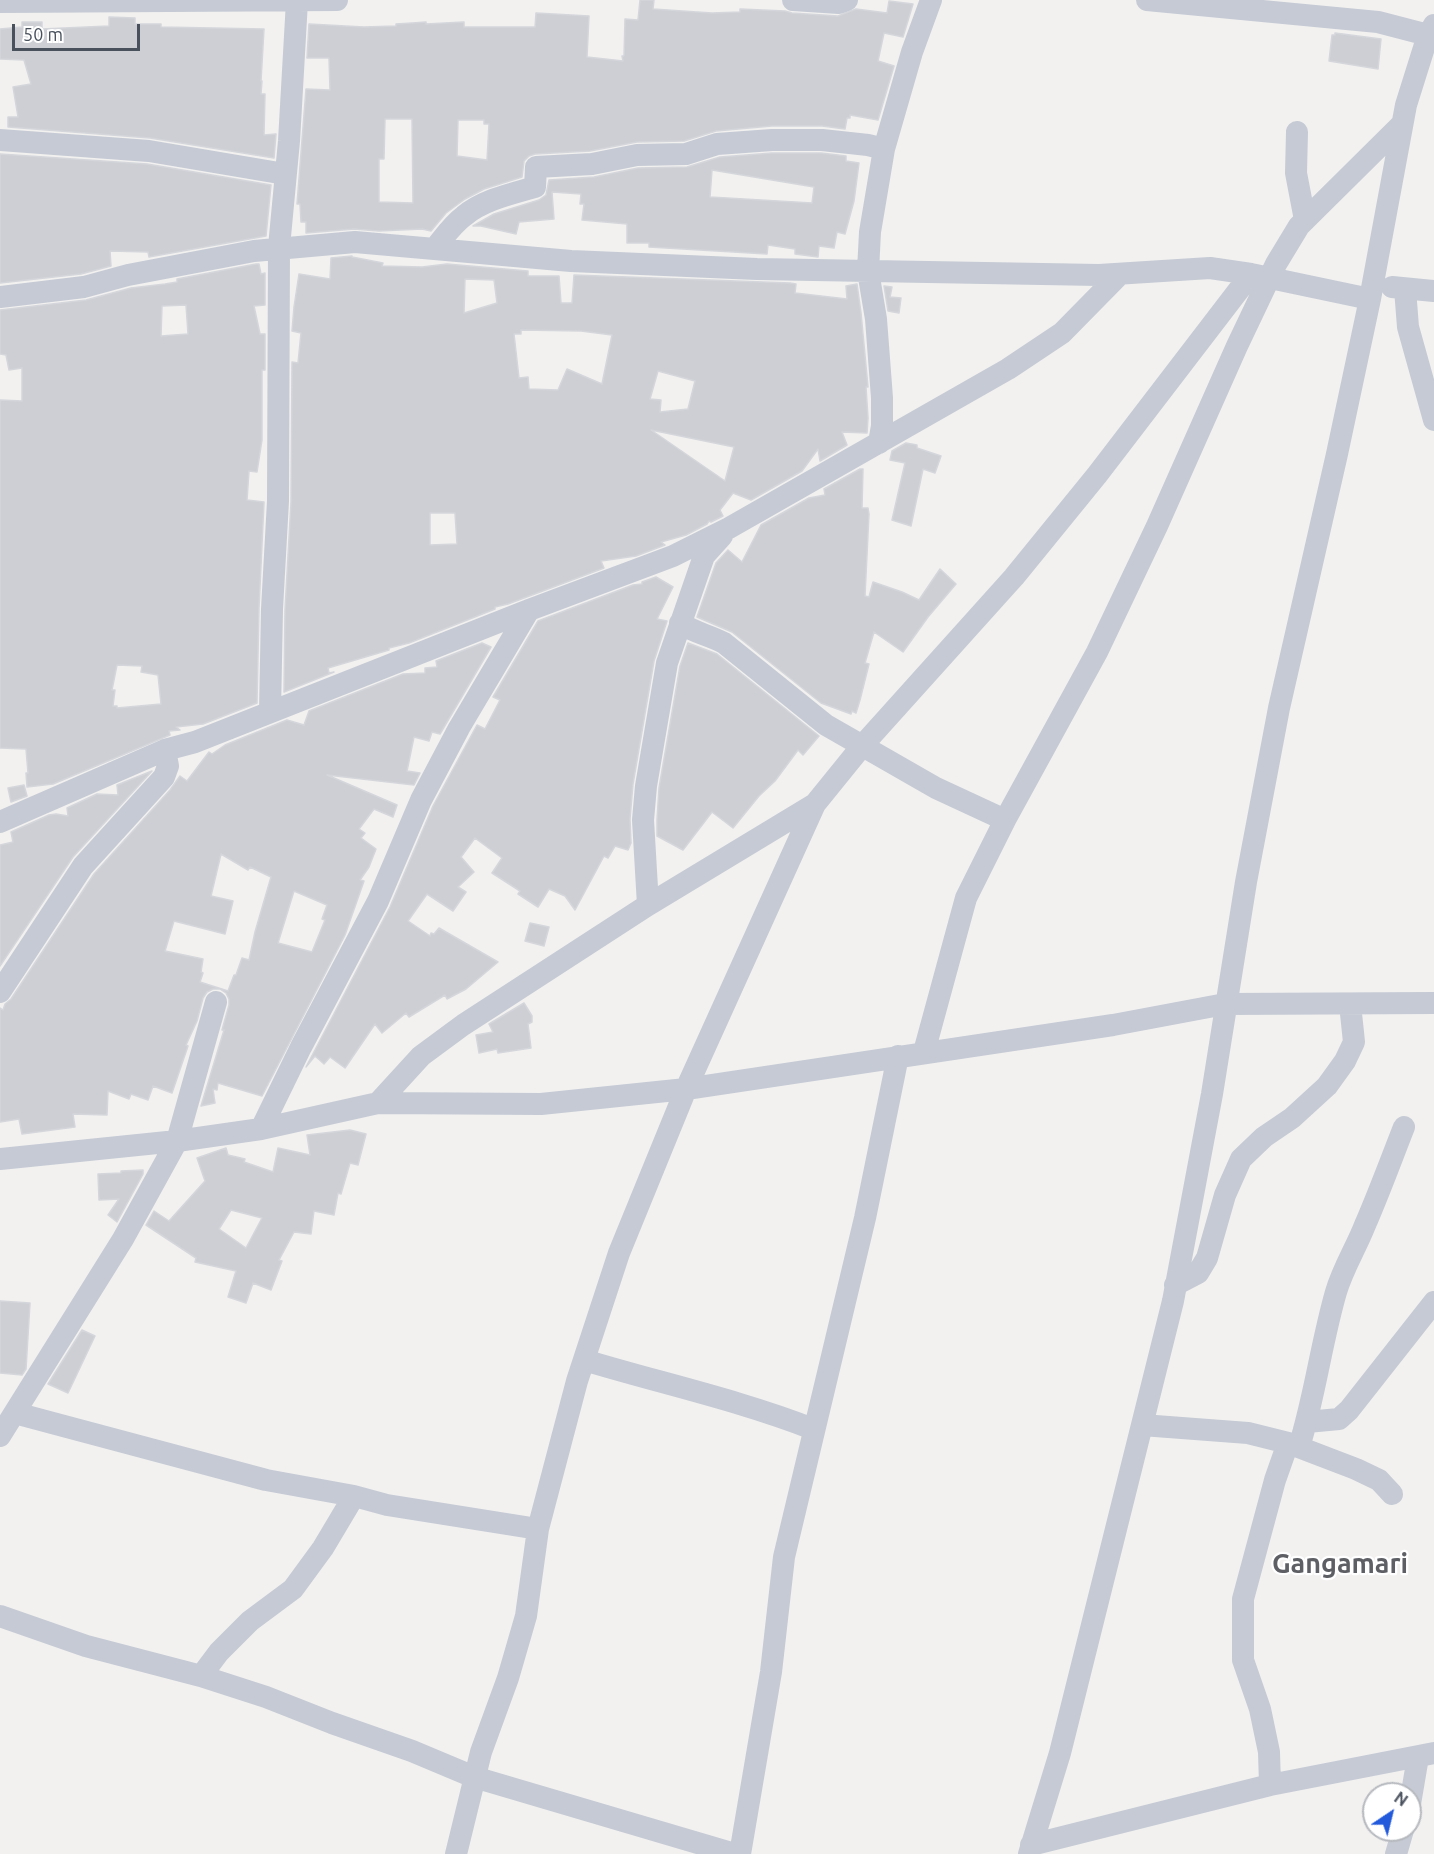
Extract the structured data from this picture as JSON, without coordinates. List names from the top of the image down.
{
  "districts": ["Gangamari"],
  "scale_bar": "50 m",
  "north": "top right"
}
